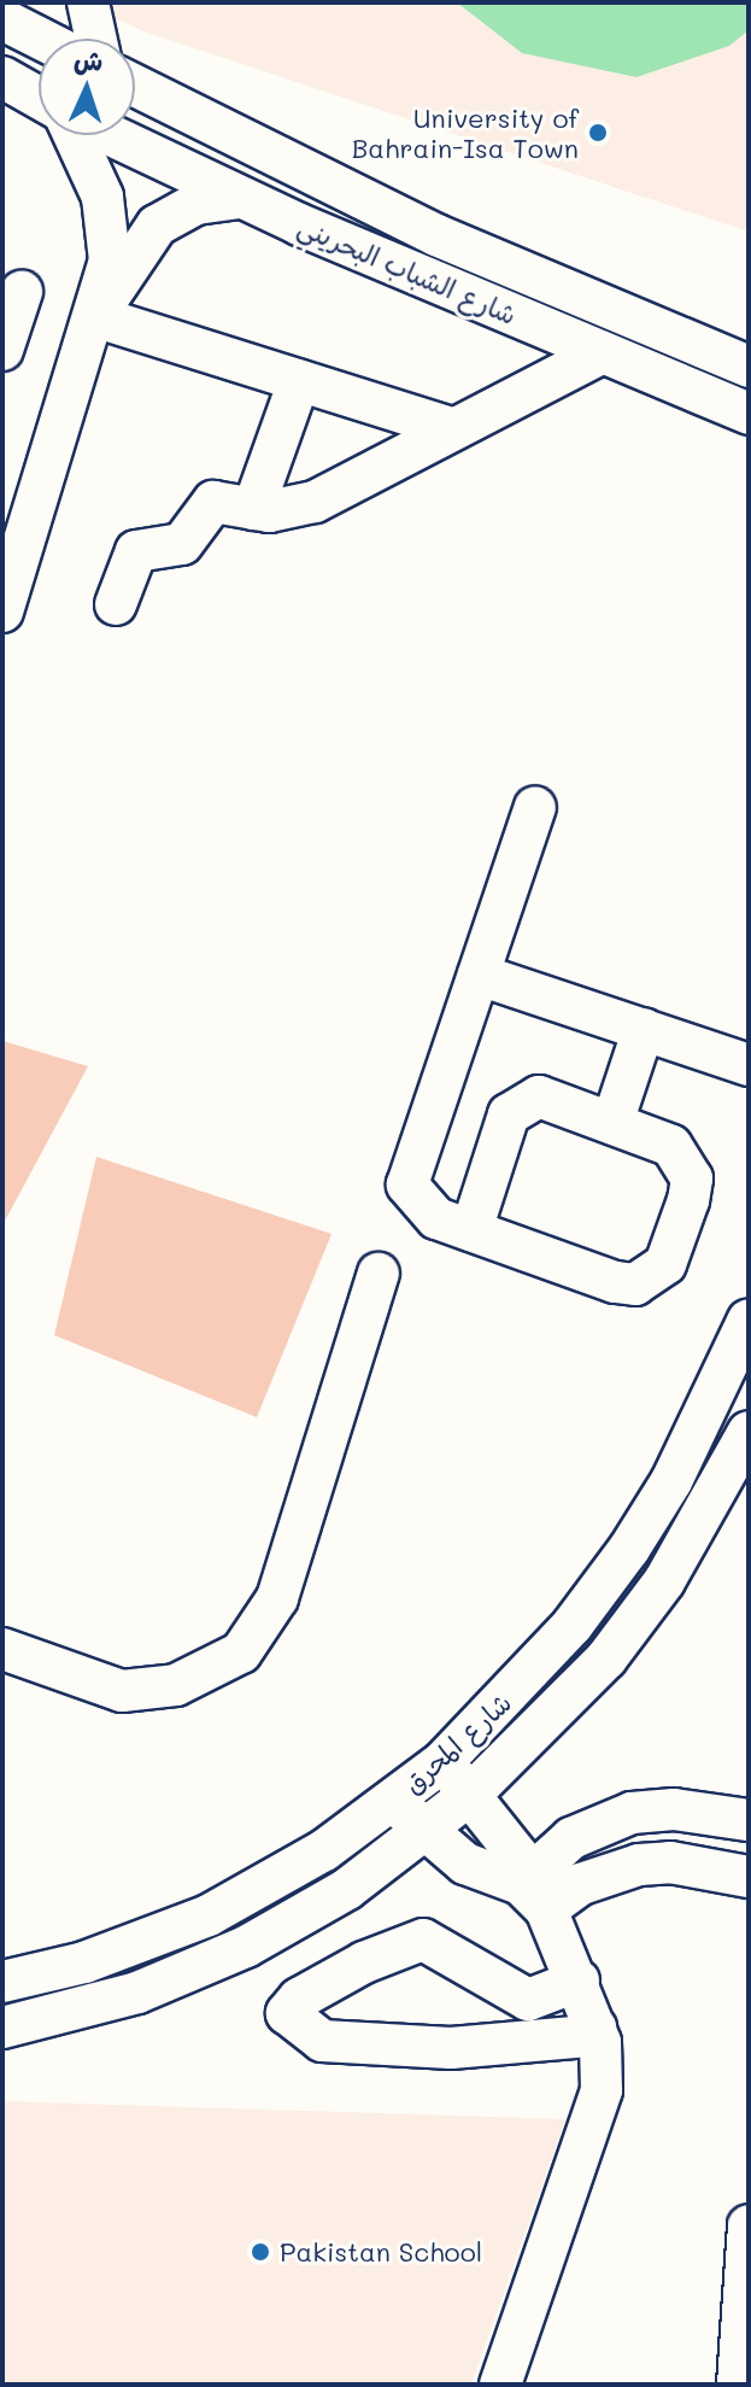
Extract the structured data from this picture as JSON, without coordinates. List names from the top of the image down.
{
  "streets": {
    "street": ["شارع الشباب البحريني", "شارع المحرق"]
  },
  "places": ["University of Bahrain-Isa Town", "Pakistan School"],
  "north": "top"
}
